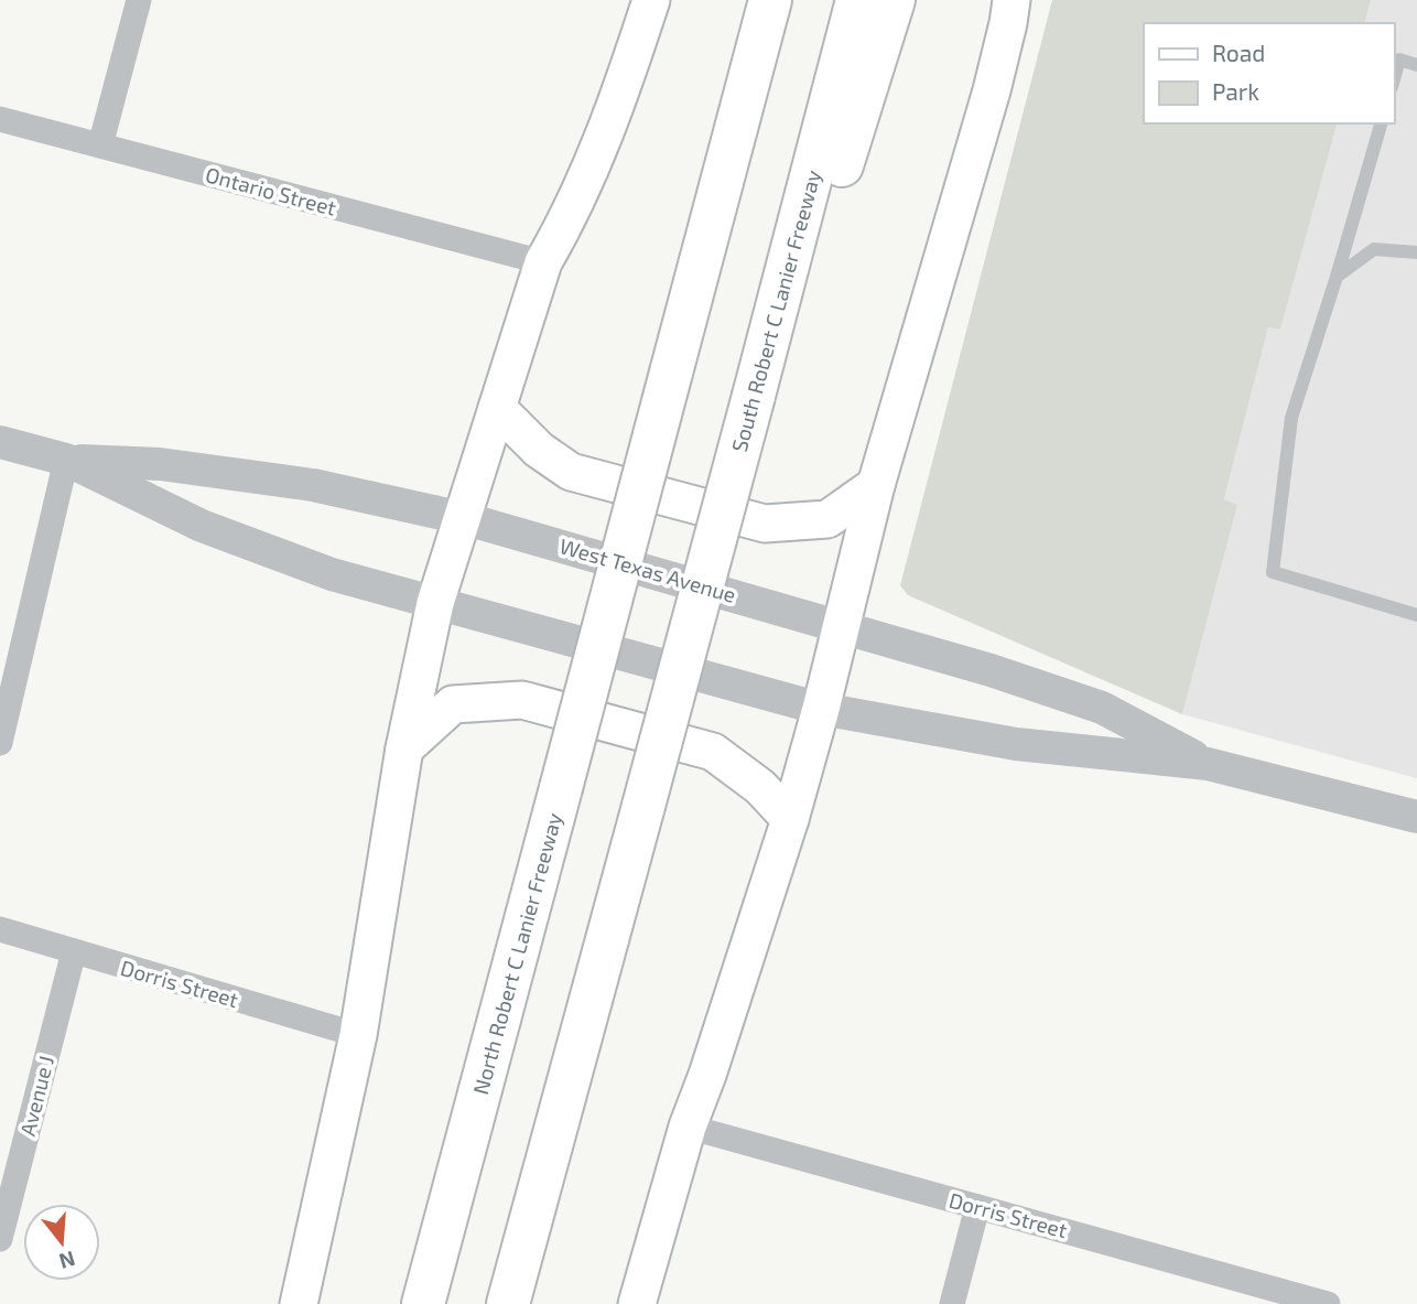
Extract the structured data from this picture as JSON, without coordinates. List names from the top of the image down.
{
  "streets": {
    "highway": ["South Robert C Lanier Freeway", "North Robert C Lanier Freeway"],
    "street": [
      "Ontario Street",
      "West Texas Avenue",
      "Dorris Street",
      "Avenue J"
    ]
  },
  "crossings": [
    ["Dorris Street", "Avenue J"]
  ],
  "legend": ["Road", "Park"],
  "north": "bottom"
}
